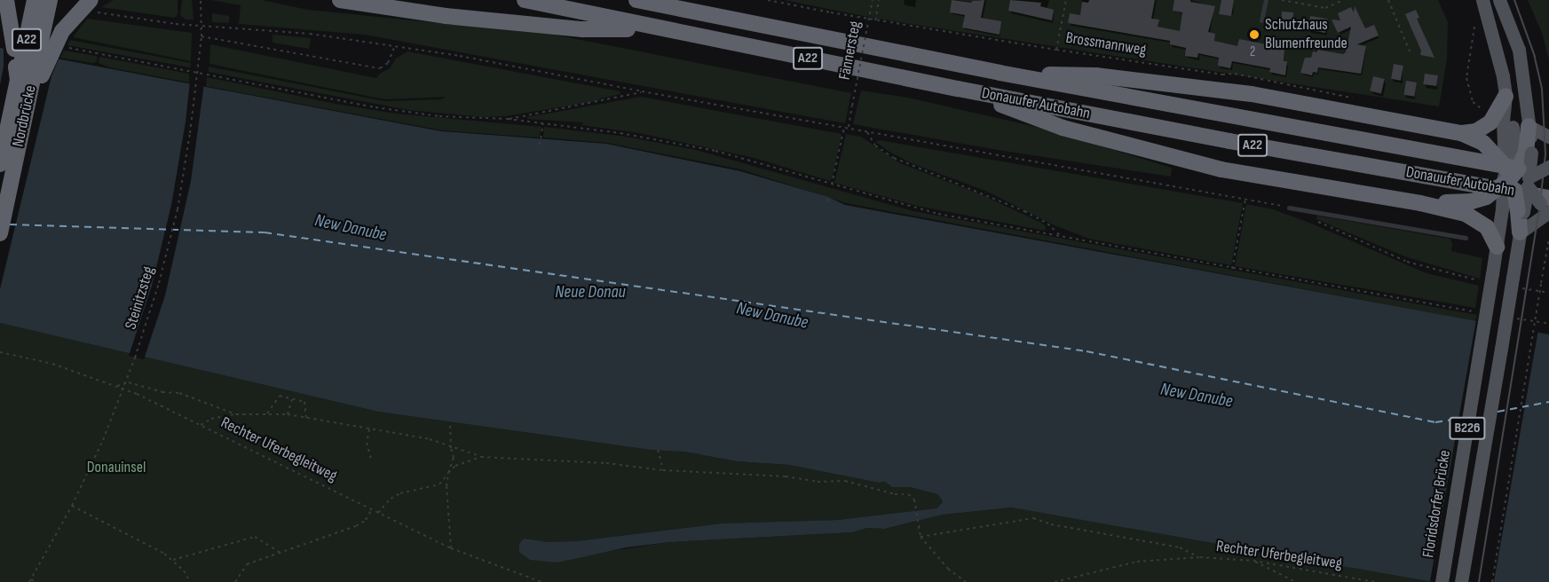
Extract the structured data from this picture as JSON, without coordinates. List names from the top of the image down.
{
  "streets": {
    "highway": ["A22", "Donauufer Autobahn", "Nordbrücke"],
    "main road": ["B226", "Floridsdorfer Brücke"],
    "path": [
      "Brossmannweg",
      "Fännersteg",
      "Steinitzsteg",
      "Rechter Uferbegleitweg"
    ]
  },
  "crossings": [
    ["B226", "Floridsdorfer Brücke"]
  ],
  "water": ["New Danube", "Neue Donau"],
  "parks": ["Donauinsel"],
  "places": ["Schutzhaus Blumenfreunde"],
  "house_numbers": ["2"]
}
